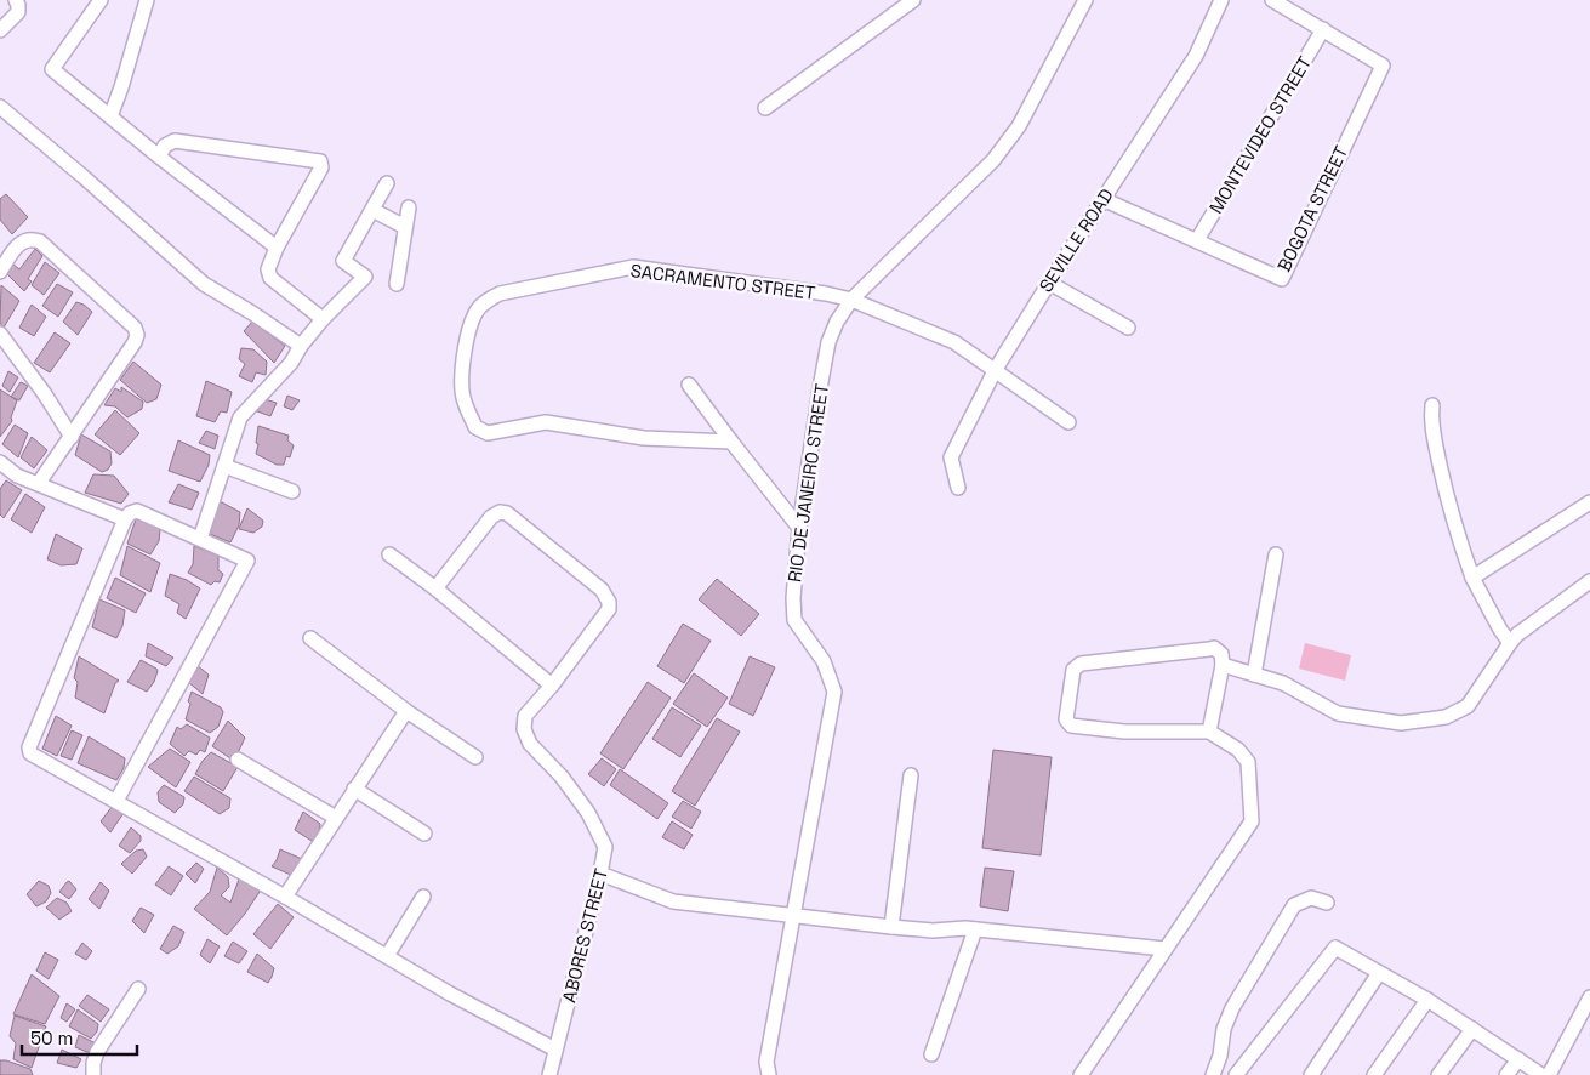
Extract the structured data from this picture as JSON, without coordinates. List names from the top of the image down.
{
  "streets": {
    "street": [
      "MONTEVIDEO STREET",
      "BOGOTA STREET",
      "SEVILLE ROAD",
      "SACRAMENTO STREET",
      "RIO DE JANEIRO STREET",
      "ABORES STREET"
    ]
  },
  "crossings": [
    ["MONTEVIDEO STREET", "BOGOTA STREET"],
    ["BOGOTA STREET", "SEVILLE ROAD"],
    ["SEVILLE ROAD", "SACRAMENTO STREET"],
    ["SACRAMENTO STREET", "RIO DE JANEIRO STREET"]
  ],
  "scale_bar": "50 m"
}
